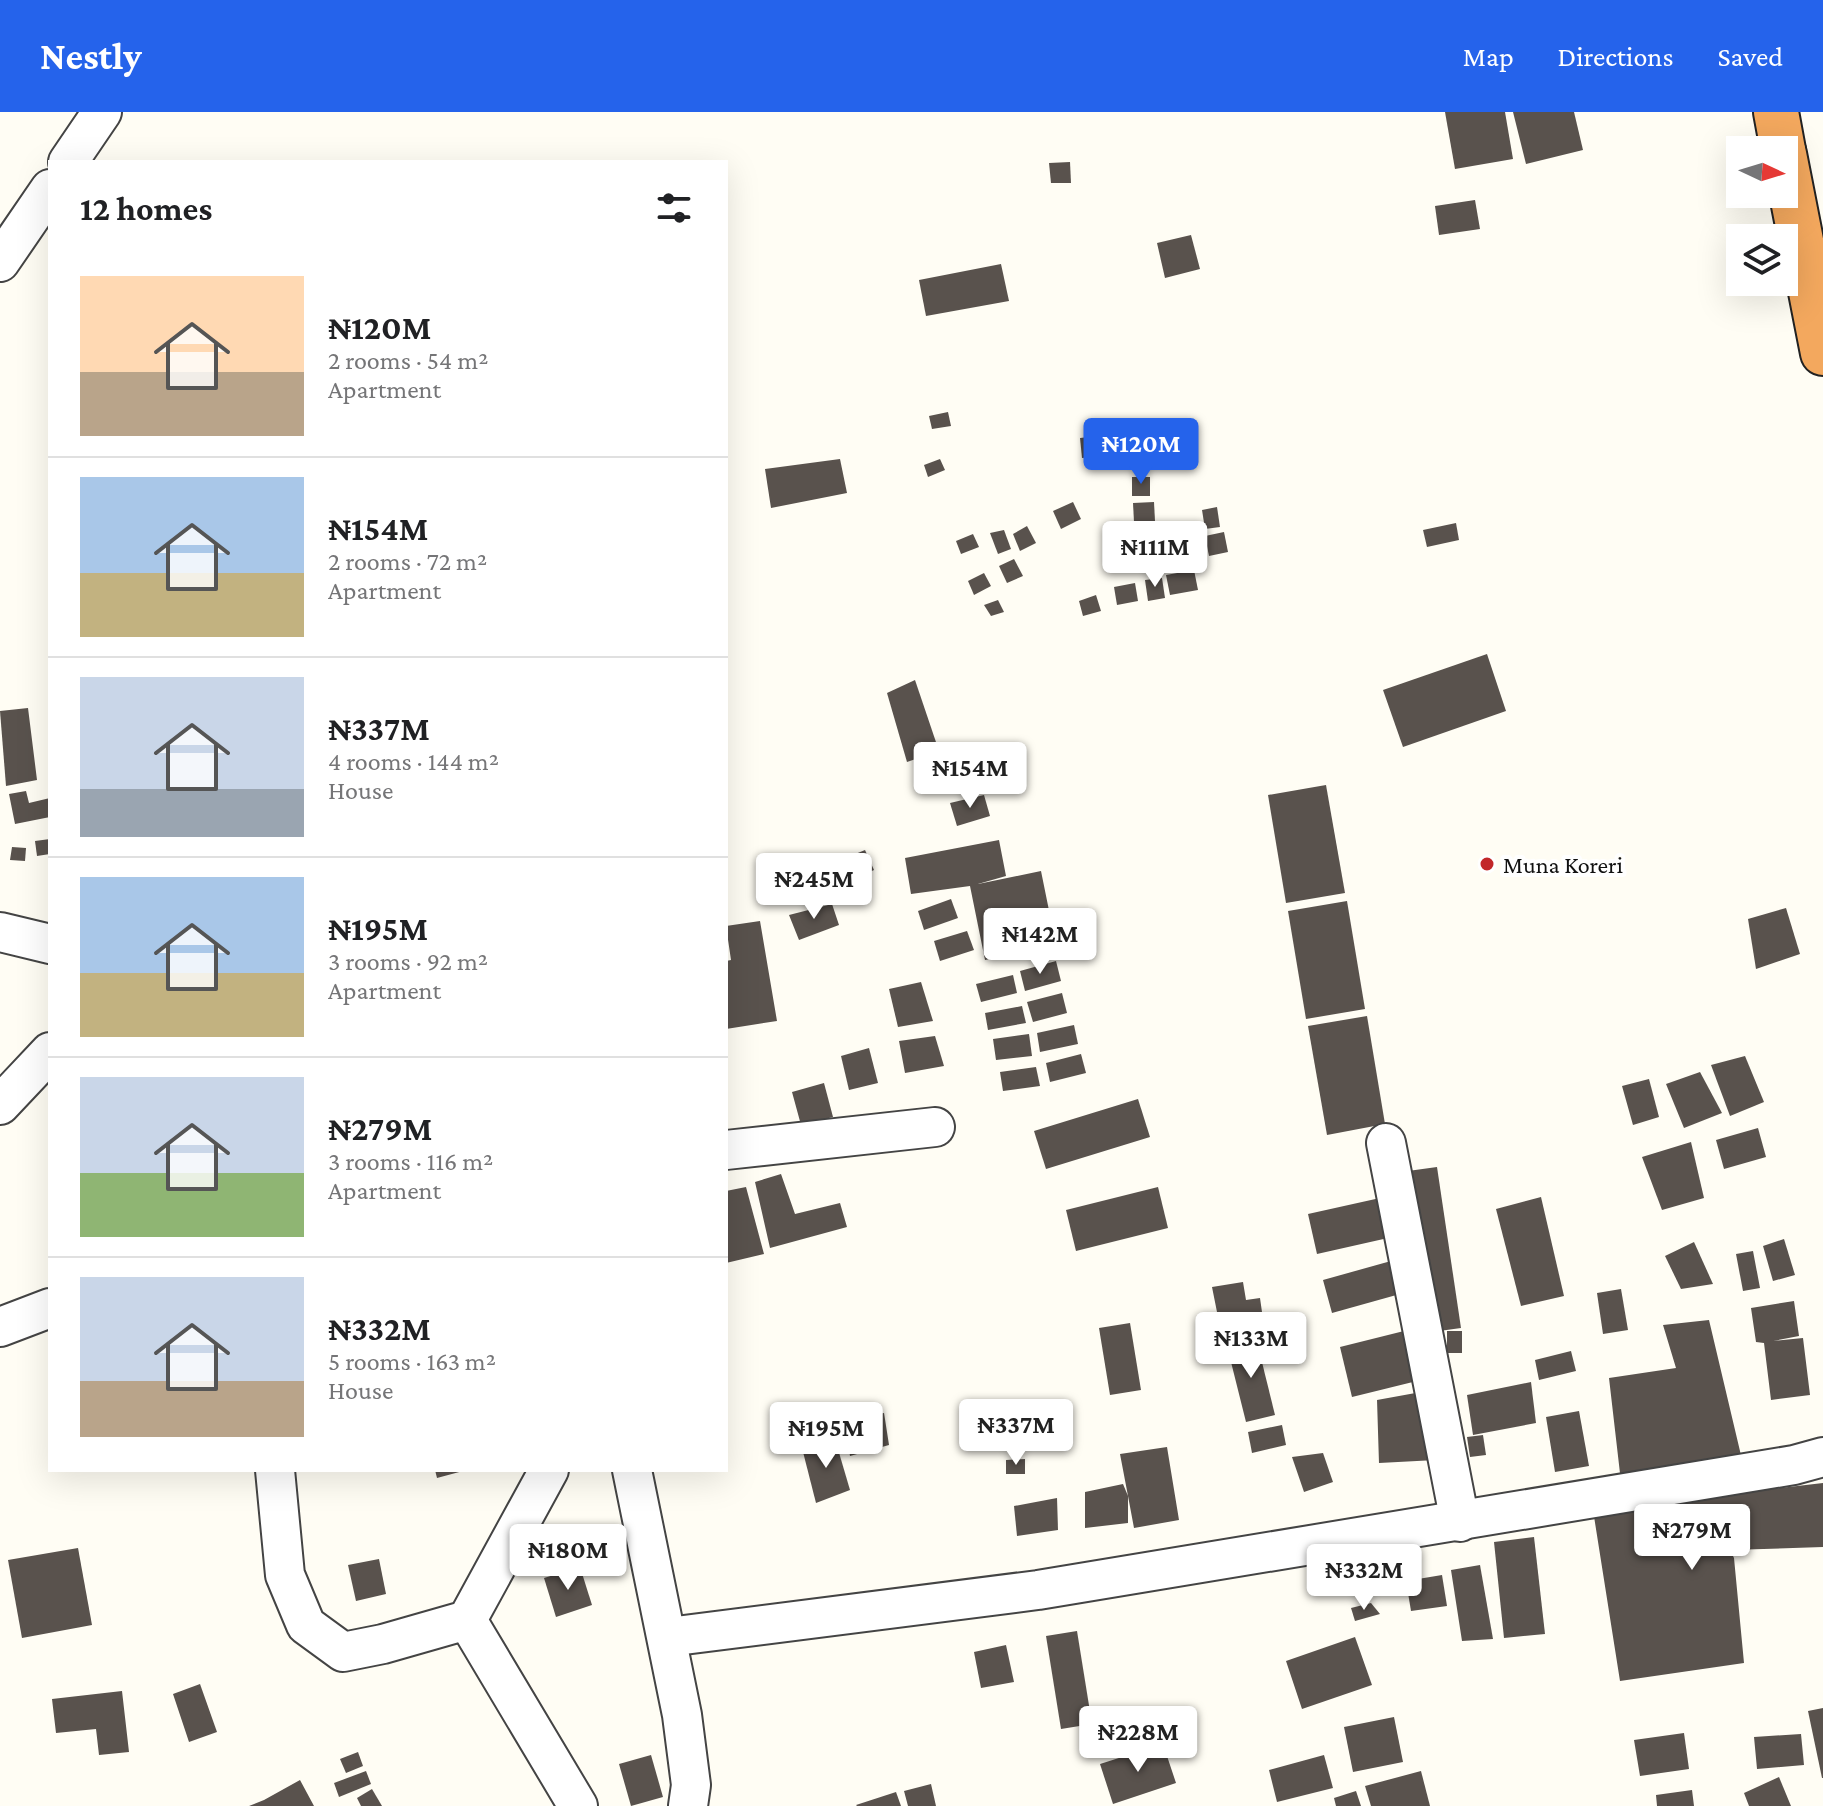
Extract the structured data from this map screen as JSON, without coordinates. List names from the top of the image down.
{
  "places": ["Muna Koreri"],
  "north": "right",
  "page": {
    "header": "Nestly",
    "nav": ["Map", "Directions", "Saved"],
    "heading": "12 homes",
    "list": [
      {
        "name": "₦120M",
        "note": "2 rooms · 54 m² · Apartment"
      },
      {
        "name": "₦154M",
        "note": "2 rooms · 72 m² · Apartment"
      },
      {
        "name": "₦337M",
        "note": "4 rooms · 144 m² · House"
      },
      {
        "name": "₦195M",
        "note": "3 rooms · 92 m² · Apartment"
      },
      {
        "name": "₦279M",
        "note": "3 rooms · 116 m² · Apartment"
      },
      {
        "name": "₦332M",
        "note": "5 rooms · 163 m² · House"
      }
    ],
    "price": [
      "₦120M",
      "₦111M",
      "₦154M",
      "₦245M",
      "₦142M",
      "₦133M",
      "₦337M",
      "₦195M",
      "₦279M",
      "₦180M",
      "₦332M",
      "₦228M"
    ]
  }
}
